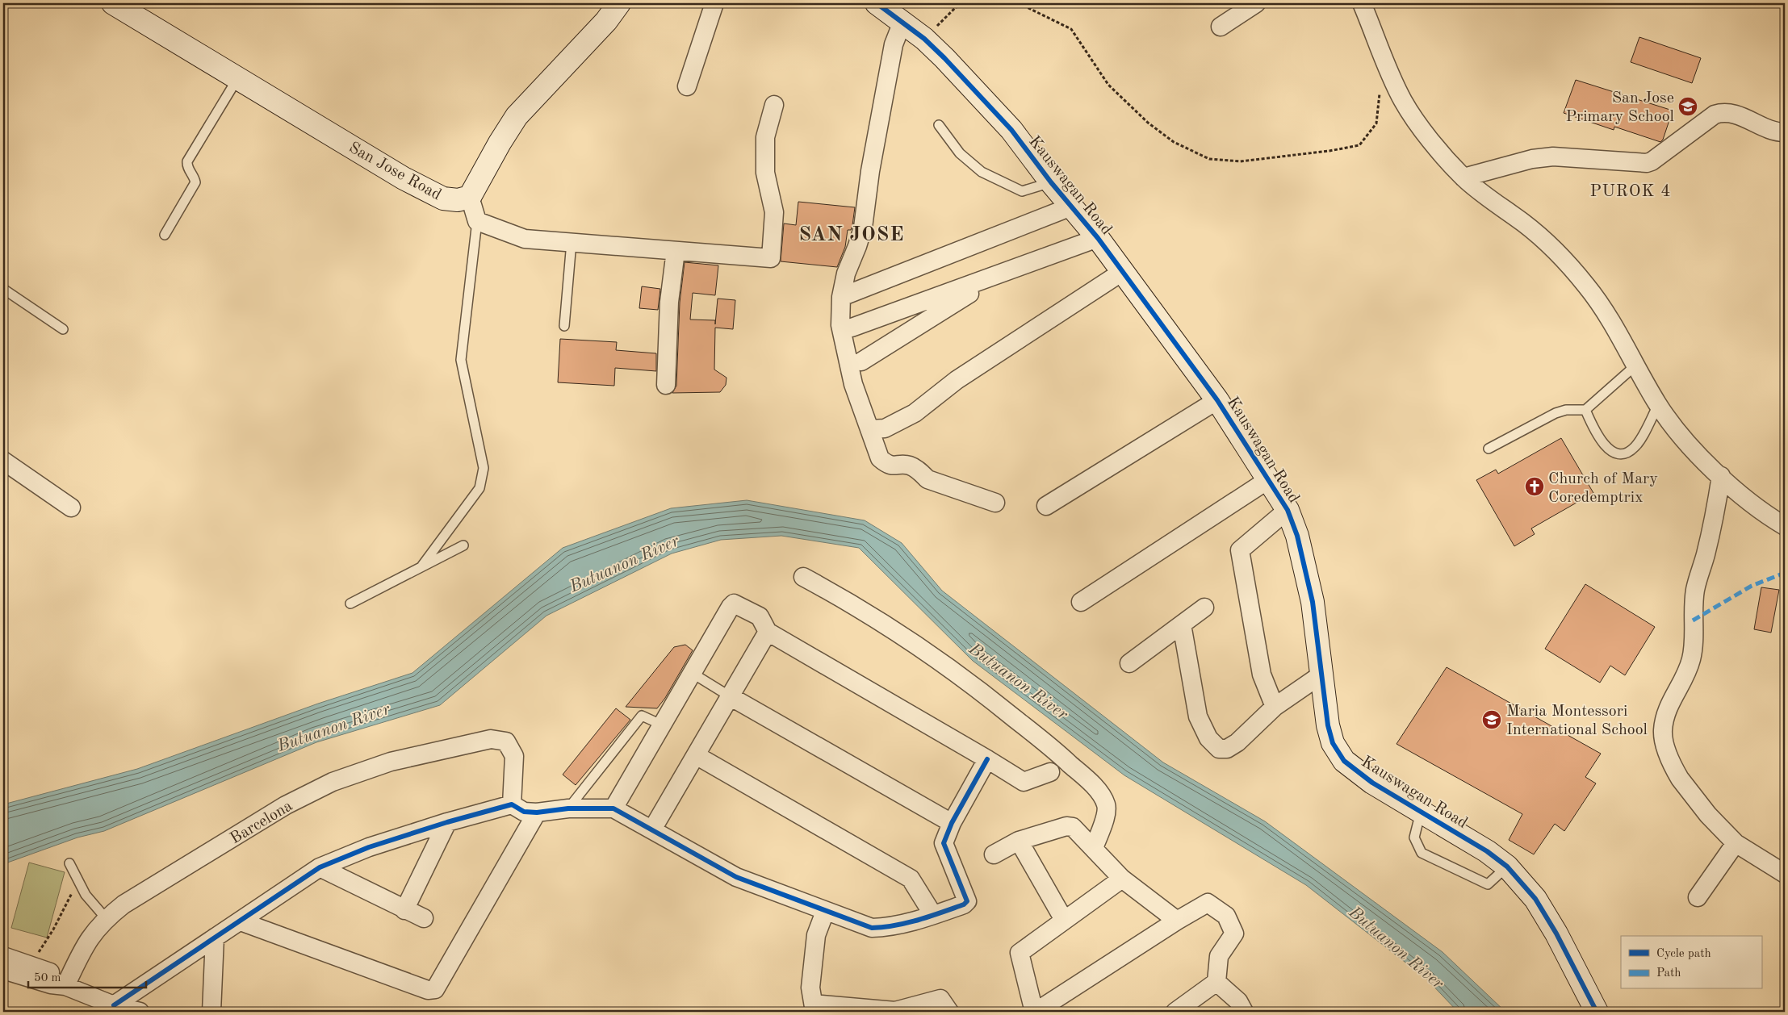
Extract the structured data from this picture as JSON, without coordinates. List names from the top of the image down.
{
  "streets": {
    "street": ["San Jose Road", "Kauswagan Road", "Barcelona"]
  },
  "districts": ["PUROK 4", "SAN JOSE"],
  "water": ["Butuanon River"],
  "places": {
    "school or university": ["San Jose Primary School", "Maria Montessori International School"],
    "church": ["Church of Mary Coredemptrix"]
  },
  "legend": ["Cycle path", "Path"],
  "scale_bar": "50 m"
}
